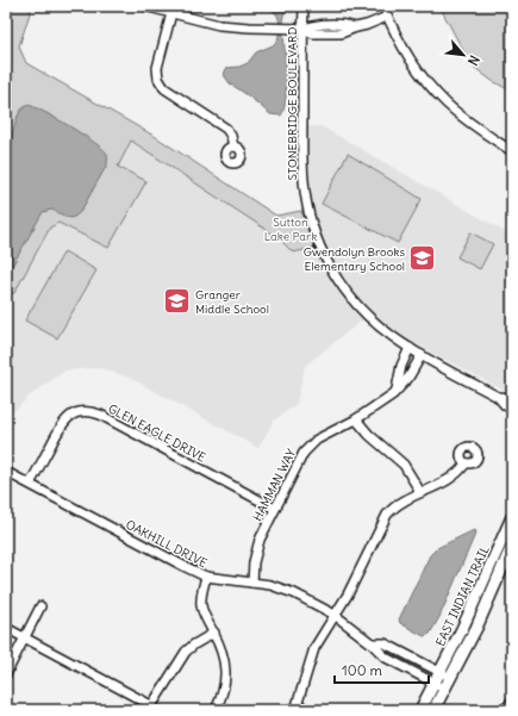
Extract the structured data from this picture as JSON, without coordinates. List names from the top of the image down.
{
  "streets": {
    "main road": ["EAST INDIAN TRAIL"],
    "street": [
      "STONEBRIDGE BOULEVARD",
      "GLEN EAGLE DRIVE",
      "HAMMAN WAY",
      "OAKHILL DRIVE"
    ]
  },
  "crossings": [
    ["STONEBRIDGE BOULEVARD", "HAMMAN WAY"],
    ["GLEN EAGLE DRIVE", "HAMMAN WAY"],
    ["GLEN EAGLE DRIVE", "OAKHILL DRIVE"],
    ["HAMMAN WAY", "OAKHILL DRIVE"],
    ["OAKHILL DRIVE", "EAST INDIAN TRAIL"]
  ],
  "parks": ["Sutton Lake Park"],
  "places": {
    "school or university": ["Gwendolyn Brooks Elementary School", "Granger Middle School"]
  },
  "scale_bar": "100 m",
  "north": "bottom right"
}
